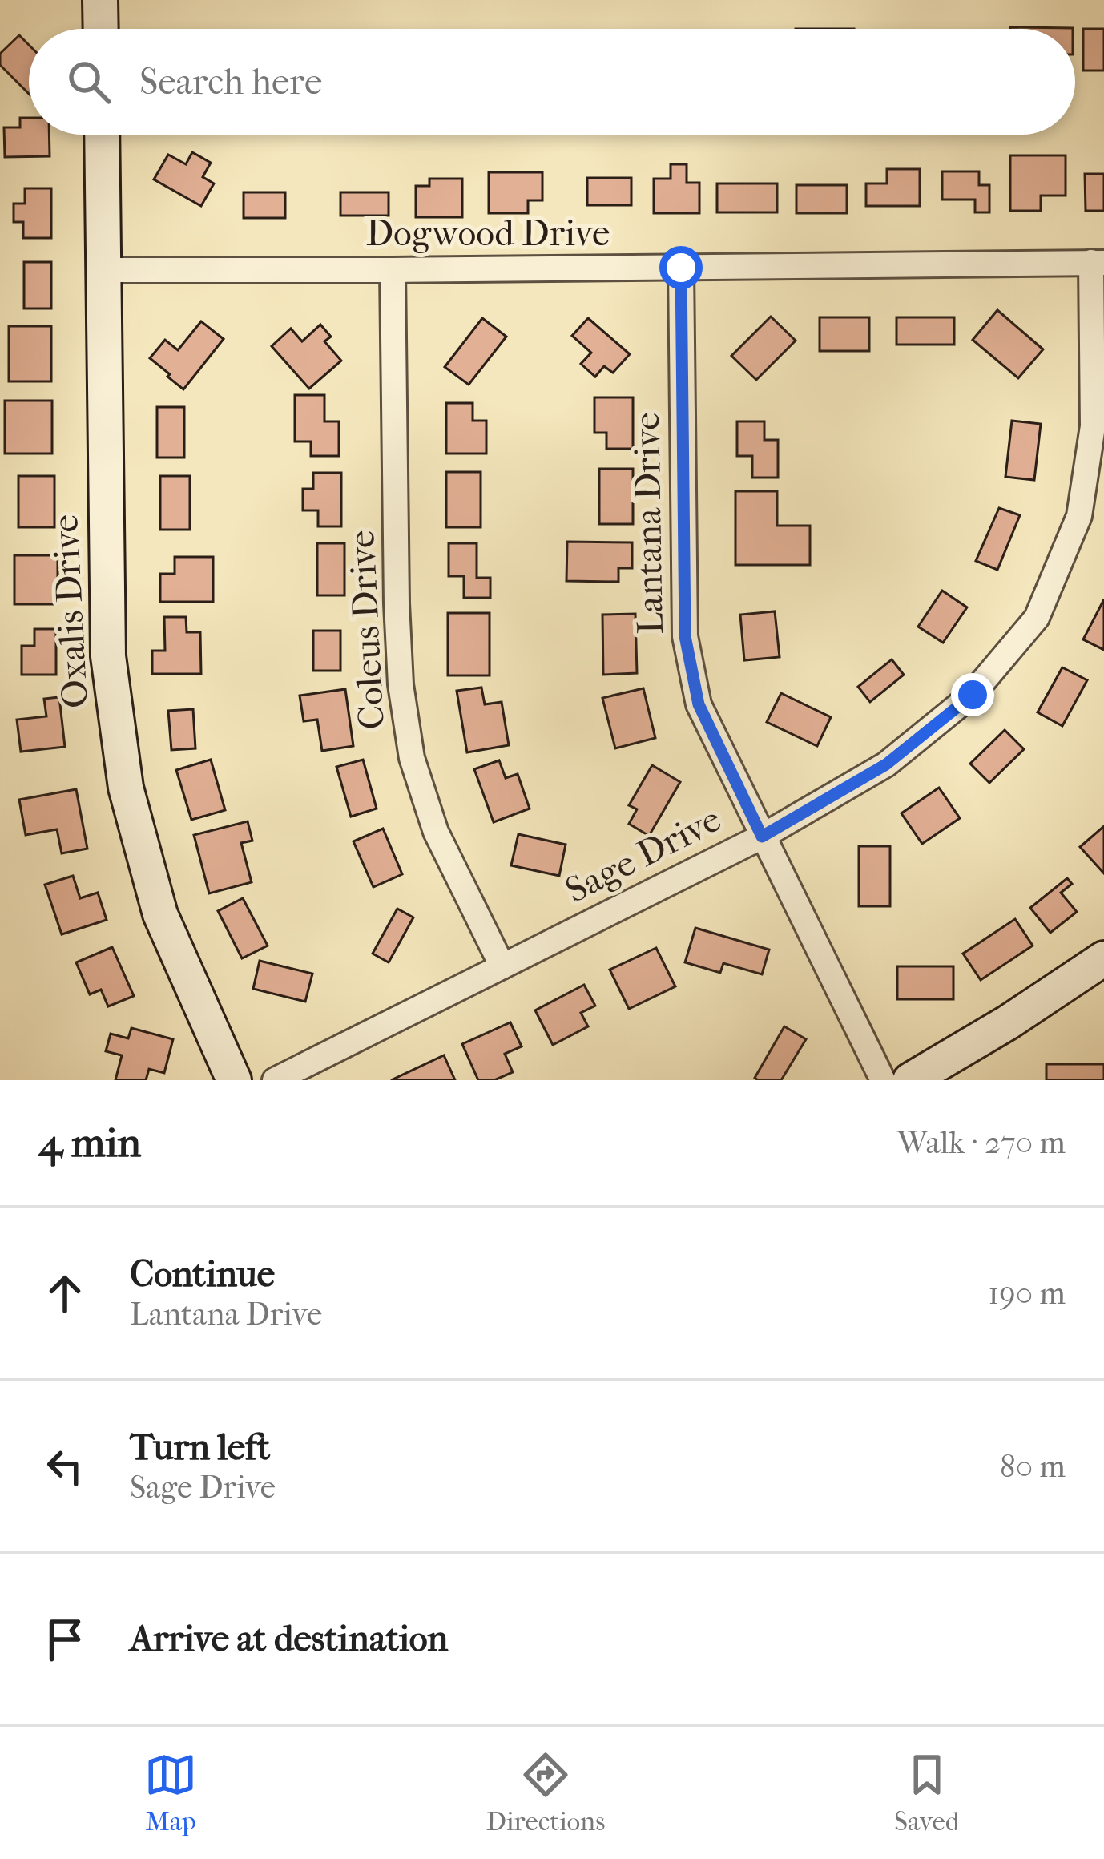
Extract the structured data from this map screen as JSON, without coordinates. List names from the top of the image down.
{
  "streets": {
    "street": [
      "Dogwood Drive",
      "Lantana Drive",
      "Oxalis Drive",
      "Coleus Drive",
      "Sage Drive"
    ]
  },
  "crossings": [
    ["Dogwood Drive", "Lantana Drive"],
    ["Dogwood Drive", "Oxalis Drive"],
    ["Dogwood Drive", "Coleus Drive"],
    ["Dogwood Drive", "Sage Drive"],
    ["Lantana Drive", "Sage Drive"],
    ["Coleus Drive", "Sage Drive"]
  ],
  "page": {
    "search": "Search here",
    "heading": ["4 min", "Walk · 270 m"],
    "list": [
      ["Continue", "Lantana Drive", "190 m"],
      ["Turn left", "Sage Drive", "80 m"],
      "Arrive at destination"
    ],
    "nav": ["Map", "Directions", "Saved"]
  }
}
